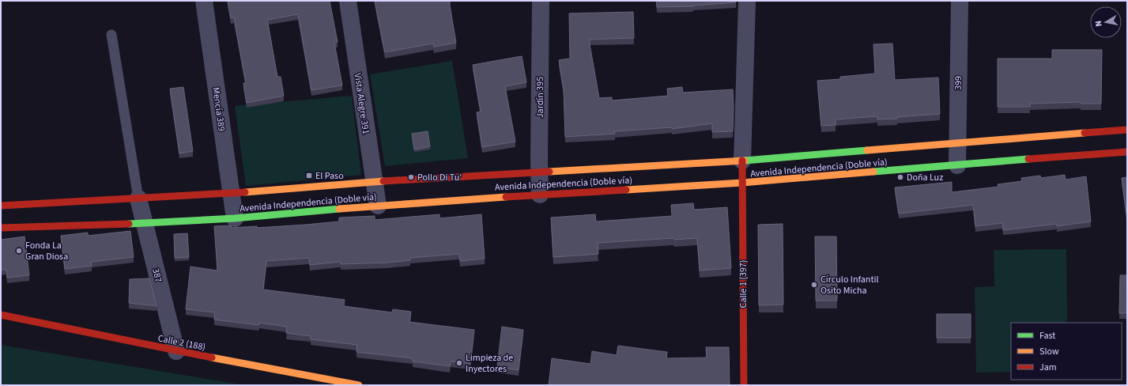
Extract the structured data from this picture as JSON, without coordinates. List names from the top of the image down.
{
  "streets": {
    "main road": ["Avenida Independencia (Doble vía)", "Calle 1 (397)", "Calle 2 (188)"],
    "street": [
      "399",
      "Jardín 395",
      "Vista Alegre 391",
      "Mencía 389",
      "387"
    ]
  },
  "crossings": [
    ["399", "Avenida Independencia (Doble vía)"],
    ["Jardín 395", "Avenida Independencia (Doble vía)"],
    ["Vista Alegre 391", "Avenida Independencia (Doble vía)"],
    ["Mencía 389", "Avenida Independencia (Doble vía)"],
    ["Avenida Independencia (Doble vía)", "387"],
    ["Avenida Independencia (Doble vía)", "Calle 1 (397)"],
    ["387", "Calle 2 (188)"]
  ],
  "places": {
    "transit": ["El Paso"],
    "other": [
      "Pollo Di Tu'",
      "Doña Luz",
      "Fonda La Gran Diosa",
      "Círculo Infantil Osito Micha",
      "Limpieza de Inyectores"
    ]
  },
  "legend": ["Fast", "Slow", "Jam"],
  "north": "left"
}
